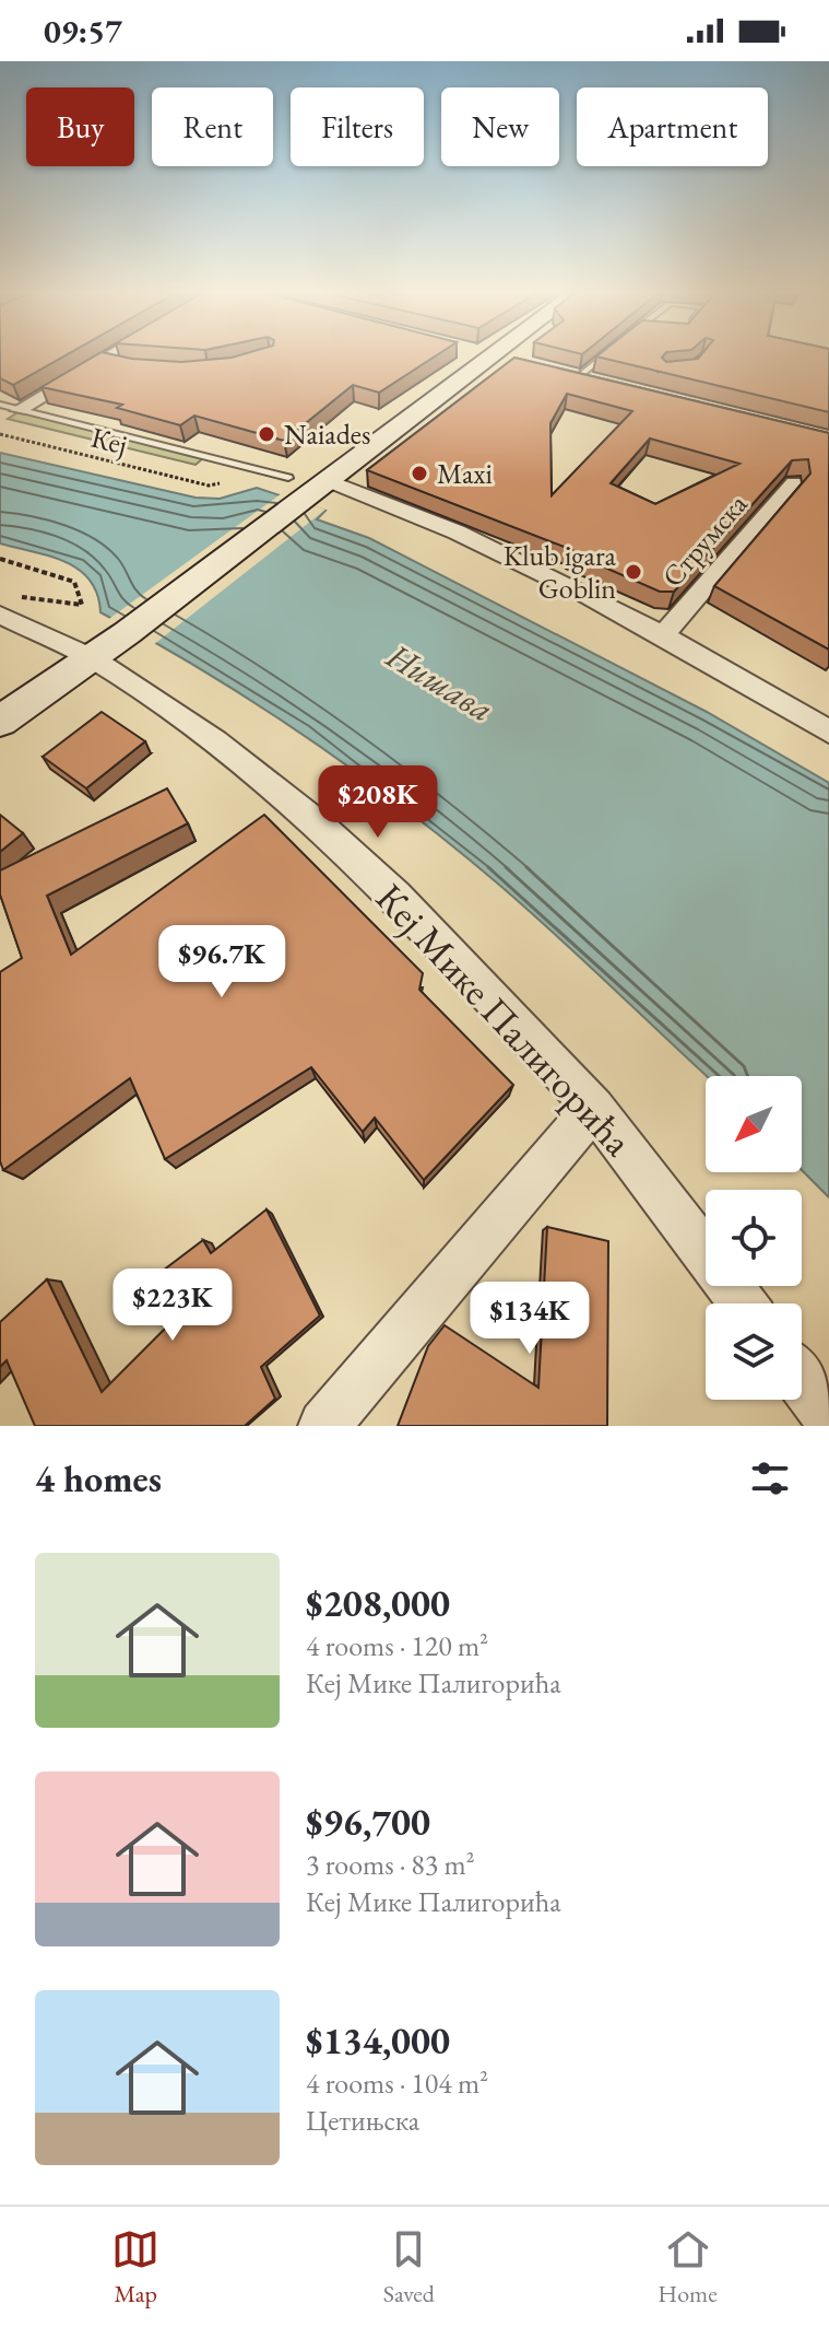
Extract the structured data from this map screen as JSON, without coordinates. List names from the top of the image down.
{
  "streets": {
    "street": ["Струмска", "Кеј Мике Палигорића"],
    "path": ["Кеј"]
  },
  "water": ["Нишава"],
  "places": ["Naiades", "Maxi", "Klub igara Goblin"],
  "north": "bottom left",
  "page": {
    "status": "09:57",
    "chip": [
      "Buy",
      "Rent",
      "Filters",
      "New",
      "Apartment"
    ],
    "price": [
      "$208K",
      "$96.7K",
      "$223K",
      "$134K"
    ],
    "heading": "4 homes",
    "list": [
      {
        "name": "$208,000",
        "note": "4 rooms · 120 m² · Кеј Мике Палигорића"
      },
      {
        "name": "$96,700",
        "note": "3 rooms · 83 m² · Кеј Мике Палигорића"
      },
      {
        "name": "$134,000",
        "note": "4 rooms · 104 m² · Цетињска"
      }
    ],
    "tabs": ["Map", "Saved", "Home"]
  }
}
